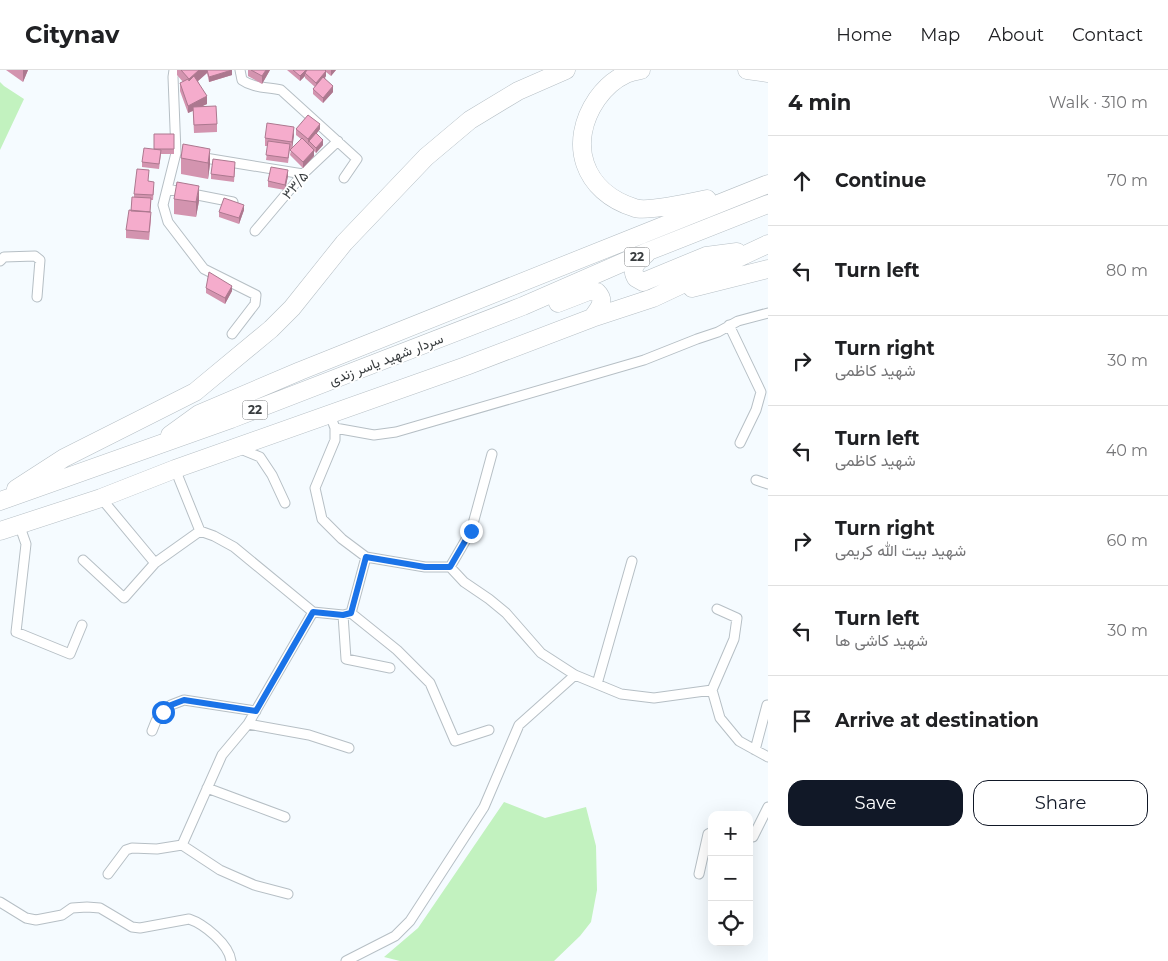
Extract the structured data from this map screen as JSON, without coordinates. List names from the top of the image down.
{
  "streets": {
    "highway": ["22", "سردار شهید یاسر زندی"],
    "street": ["۳۳/۵"]
  },
  "page": {
    "header": "Citynav",
    "nav": [
      "Home",
      "Map",
      "About",
      "Contact"
    ],
    "heading": ["4 min", "Walk · 310 m"],
    "list": [
      ["Continue", "70 m"],
      ["Turn left", "80 m"],
      ["Turn right", "شهید کاظمی", "30 m"],
      ["Turn left", "شهید کاظمی", "40 m"],
      ["Turn right", "شهید بیت الله کریمی", "60 m"],
      ["Turn left", "شهید کاشی ها", "30 m"],
      "Arrive at destination"
    ],
    "buttons": ["Save", "Share"],
    "map_buttons": ["+", "−"]
  }
}
